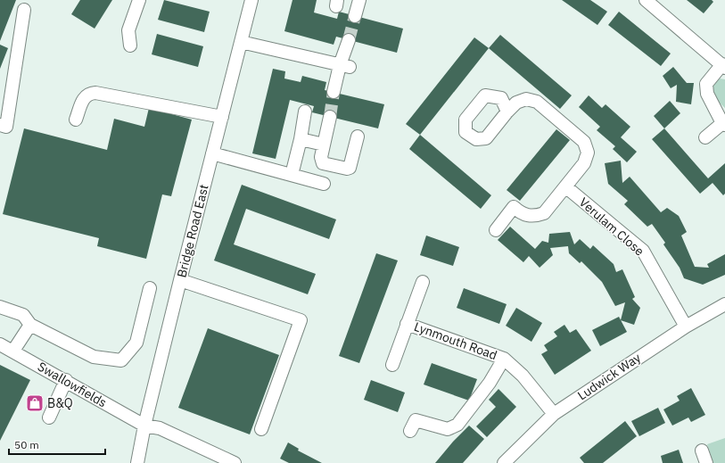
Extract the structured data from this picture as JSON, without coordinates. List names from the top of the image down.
{
  "streets": {
    "street": [
      "Verulam Close",
      "Bridge Road East",
      "Lynmouth Road",
      "Ludwick Way",
      "Swallowfields"
    ]
  },
  "crossings": [
    ["Verulam Close", "Ludwick Way"],
    ["Bridge Road East", "Swallowfields"],
    ["Lynmouth Road", "Ludwick Way"]
  ],
  "places": {
    "shop": ["B&Q"]
  },
  "scale_bar": "50 m"
}
